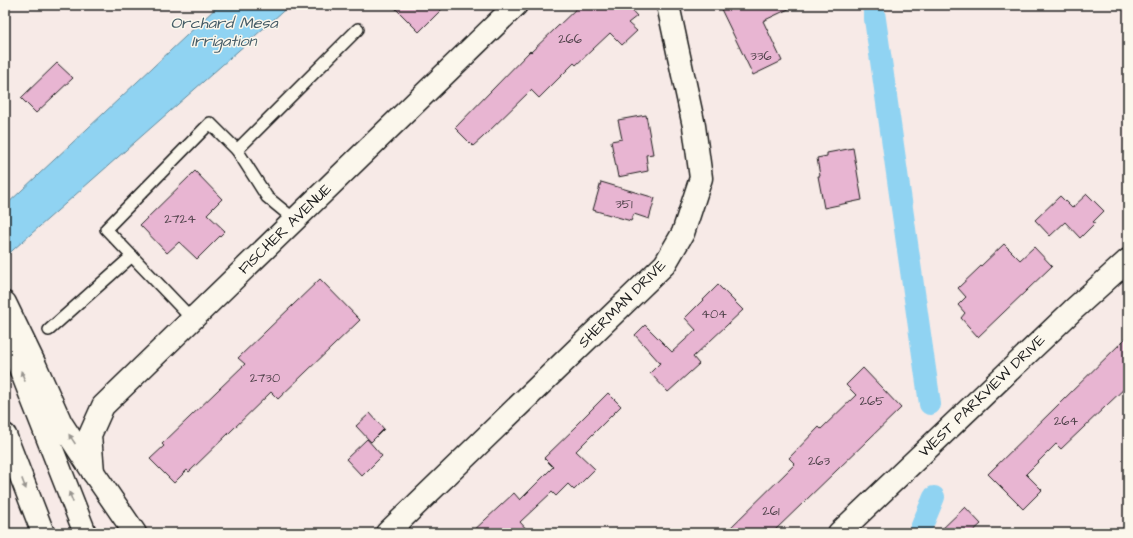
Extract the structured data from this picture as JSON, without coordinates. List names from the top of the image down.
{
  "streets": {
    "main road": ["FISCHER AVENUE", "SHERMAN DRIVE", "WEST PARKVIEW DRIVE"]
  },
  "water": ["Orchard Mesa Irrigation"],
  "house_numbers": [
    "266",
    "336",
    "351",
    "2724",
    "404",
    "2730",
    "265",
    "264",
    "263",
    "261"
  ]
}
